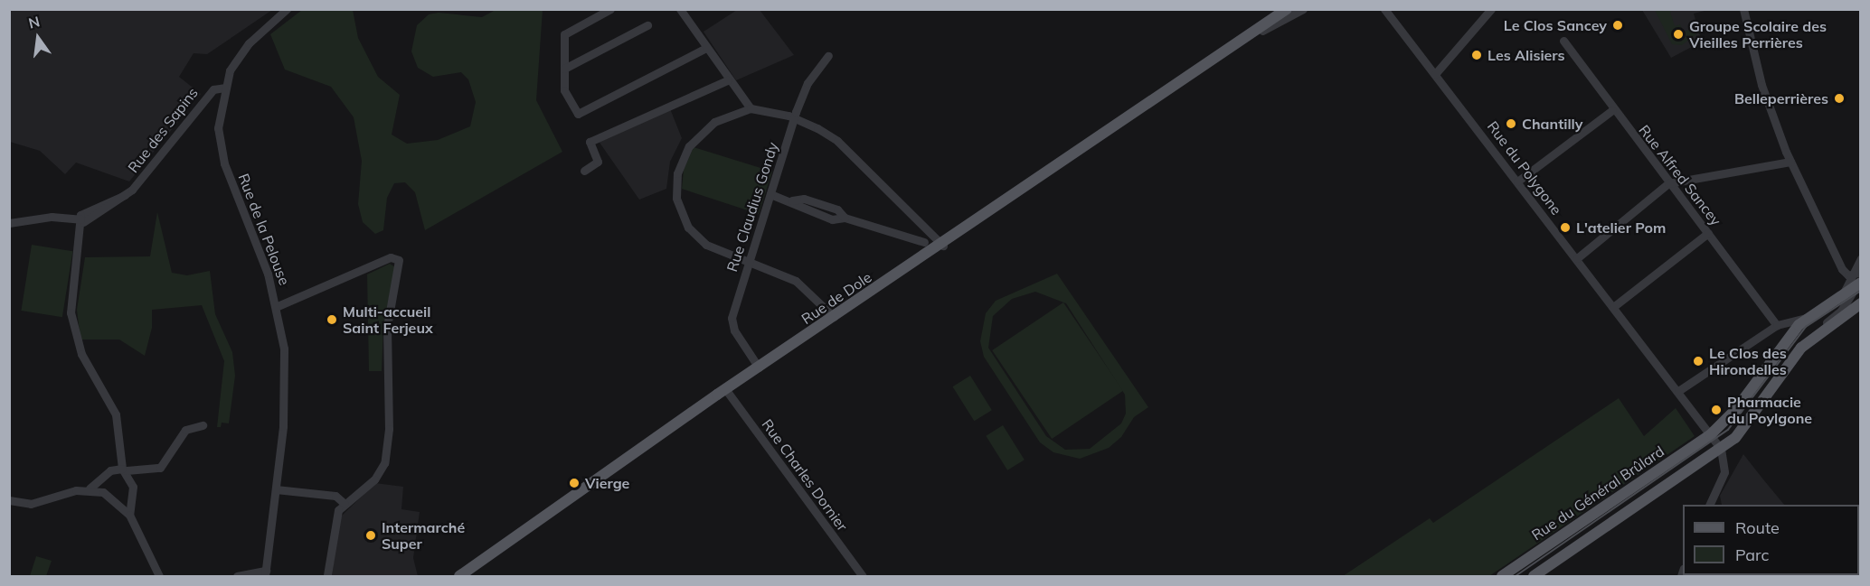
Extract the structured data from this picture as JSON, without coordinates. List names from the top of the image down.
{
  "streets": {
    "main road": ["Rue de Dole", "Rue du Général Brûlard"],
    "street": [
      "Rue des Sapins",
      "Rue du Polygone",
      "Rue Alfred Sancey",
      "Rue Claudius Gondy",
      "Rue de la Pelouse",
      "Rue Charles Dornier"
    ]
  },
  "crossings": [
    ["Rue des Sapins", "Rue de la Pelouse"],
    ["Rue du Polygone", "Rue du Général Brûlard"],
    ["Rue Claudius Gondy", "Rue de Dole"],
    ["Rue de Dole", "Rue Charles Dornier"]
  ],
  "places": [
    "Le Clos Sancey",
    "Groupe Scolaire des Vieilles Perrières",
    "Les Alisiers",
    "Belleperrières",
    "Chantilly",
    "L'atelier Pom",
    "Multi-accueil Saint Ferjeux",
    "Le Clos des Hirondelles",
    "Pharmacie du Poylgone",
    "Vierge",
    "Intermarché Super"
  ],
  "legend": ["Route", "Parc"],
  "north": "top"
}
